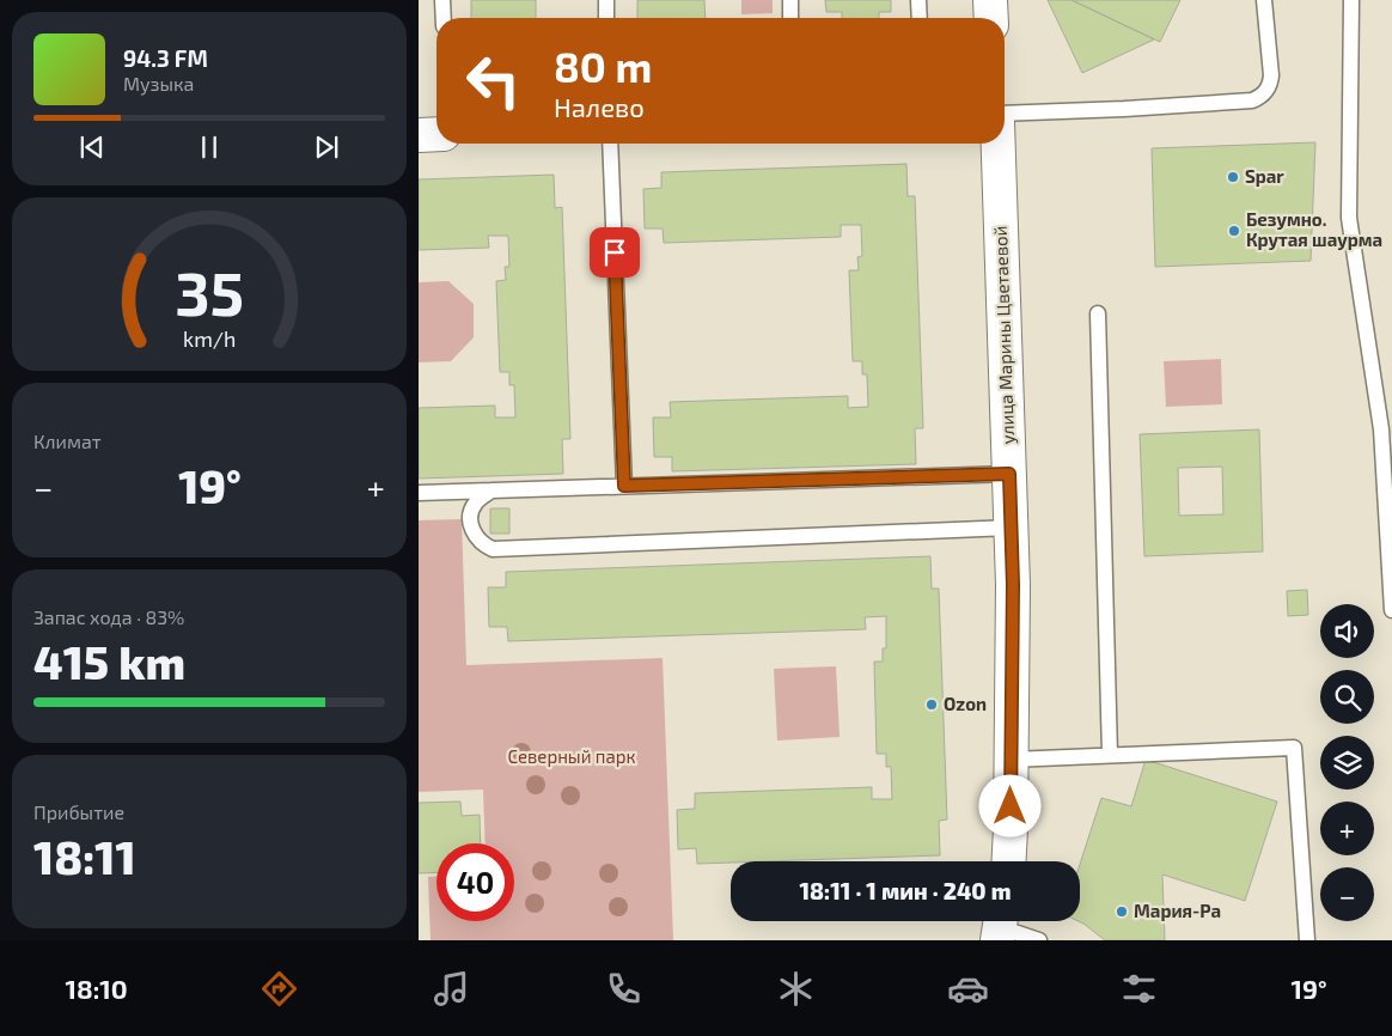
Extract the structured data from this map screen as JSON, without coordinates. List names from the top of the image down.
{
  "streets": {
    "street": ["улица Марины Цветаевой"]
  },
  "parks": ["Северный парк"],
  "places": [
    "Spar",
    "Безумно. Крутая шаурма",
    "Ozon",
    "Мария-Ра"
  ],
  "page": {
    "turn": ["80 m", "Налево"],
    "song": ["94.3 FM", "Музыка"],
    "tile": [
      "Климат",
      ["Запас хода · 83%", "415 km"],
      ["Прибытие", "18:11"]
    ],
    "heat": ["−", "19°", "+"],
    "map_buttons": ["+", "−"],
    "limit": "40",
    "trip": "18:11 · 1 мин · 240 m",
    "tabs": ["18:10", "19°"],
    "gauge": ["35", "km/h"]
  }
}
